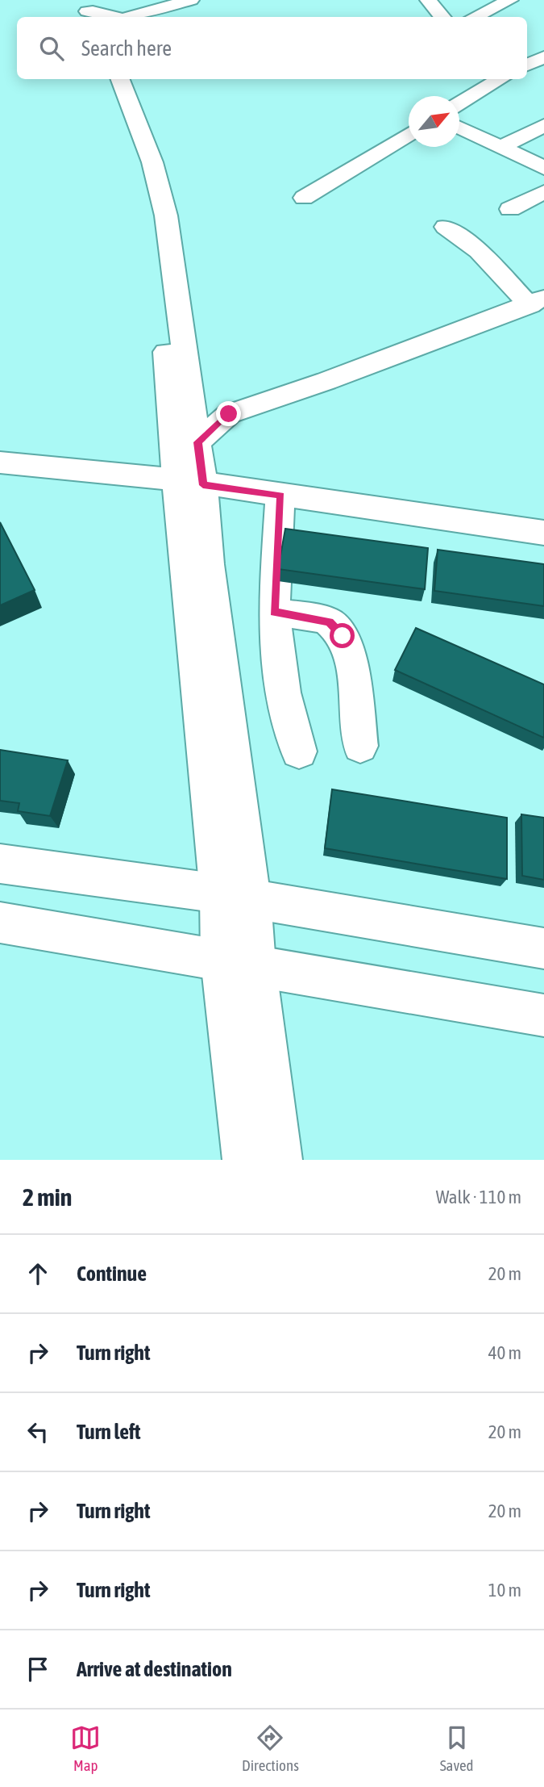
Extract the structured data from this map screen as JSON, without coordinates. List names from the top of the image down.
{
  "north": "top right",
  "page": {
    "search": "Search here",
    "heading": ["2 min", "Walk · 110 m"],
    "list": [
      ["Continue", "20 m"],
      ["Turn right", "40 m"],
      ["Turn left", "20 m"],
      ["Turn right", "20 m"],
      ["Turn right", "10 m"],
      "Arrive at destination"
    ],
    "nav": ["Map", "Directions", "Saved"]
  }
}
